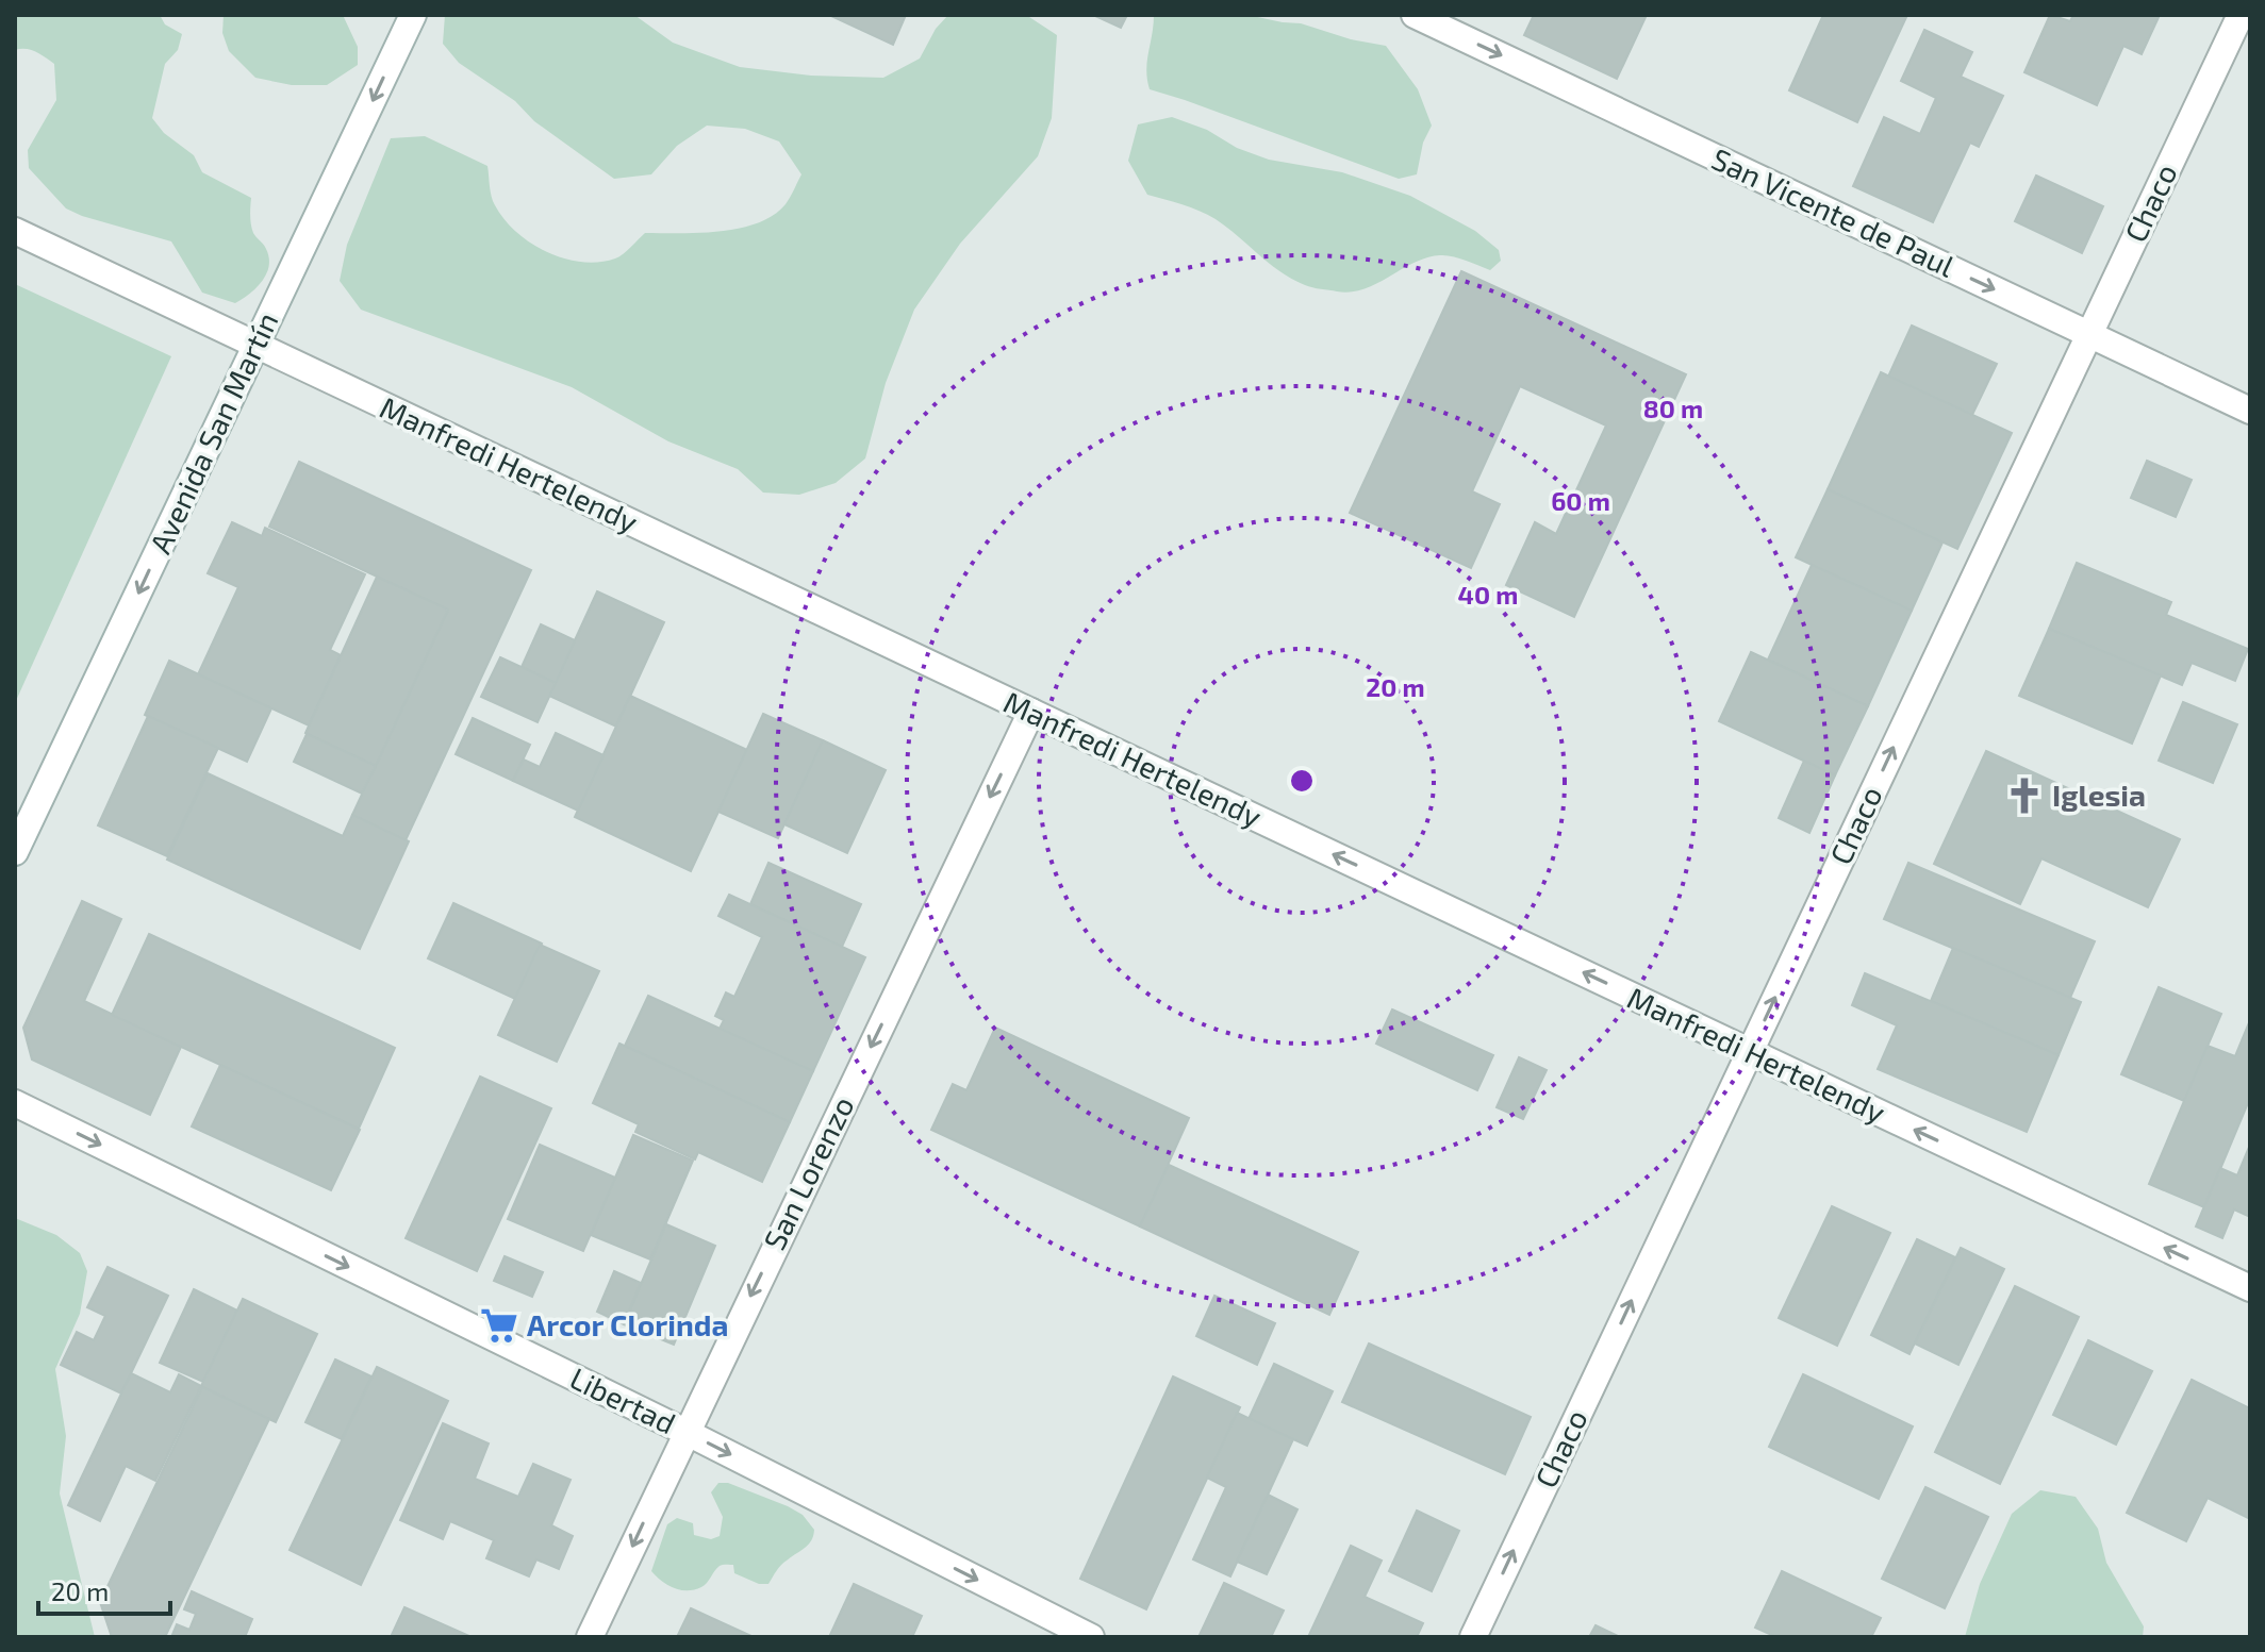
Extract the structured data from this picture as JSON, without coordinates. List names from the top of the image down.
{
  "streets": {
    "street": [
      "Chaco",
      "San Vicente de Paul",
      "Avenida San Martín",
      "Manfredi Hertelendy",
      "San Lorenzo",
      "Libertad"
    ]
  },
  "crossings": [
    ["Chaco", "San Vicente de Paul"],
    ["Chaco", "Manfredi Hertelendy"],
    ["Avenida San Martín", "Manfredi Hertelendy"],
    ["Manfredi Hertelendy", "San Lorenzo"],
    ["San Lorenzo", "Libertad"]
  ],
  "one_way": [
    "Chaco",
    "San Vicente de Paul",
    "Avenida San Martín",
    "Manfredi Hertelendy",
    "San Lorenzo",
    "Libertad"
  ],
  "places": {
    "church": ["Iglesia"],
    "supermarket": ["Arcor Clorinda"]
  },
  "scale_bar": "20 m",
  "rings": [
    "80 m",
    "60 m",
    "40 m",
    "20 m"
  ]
}
